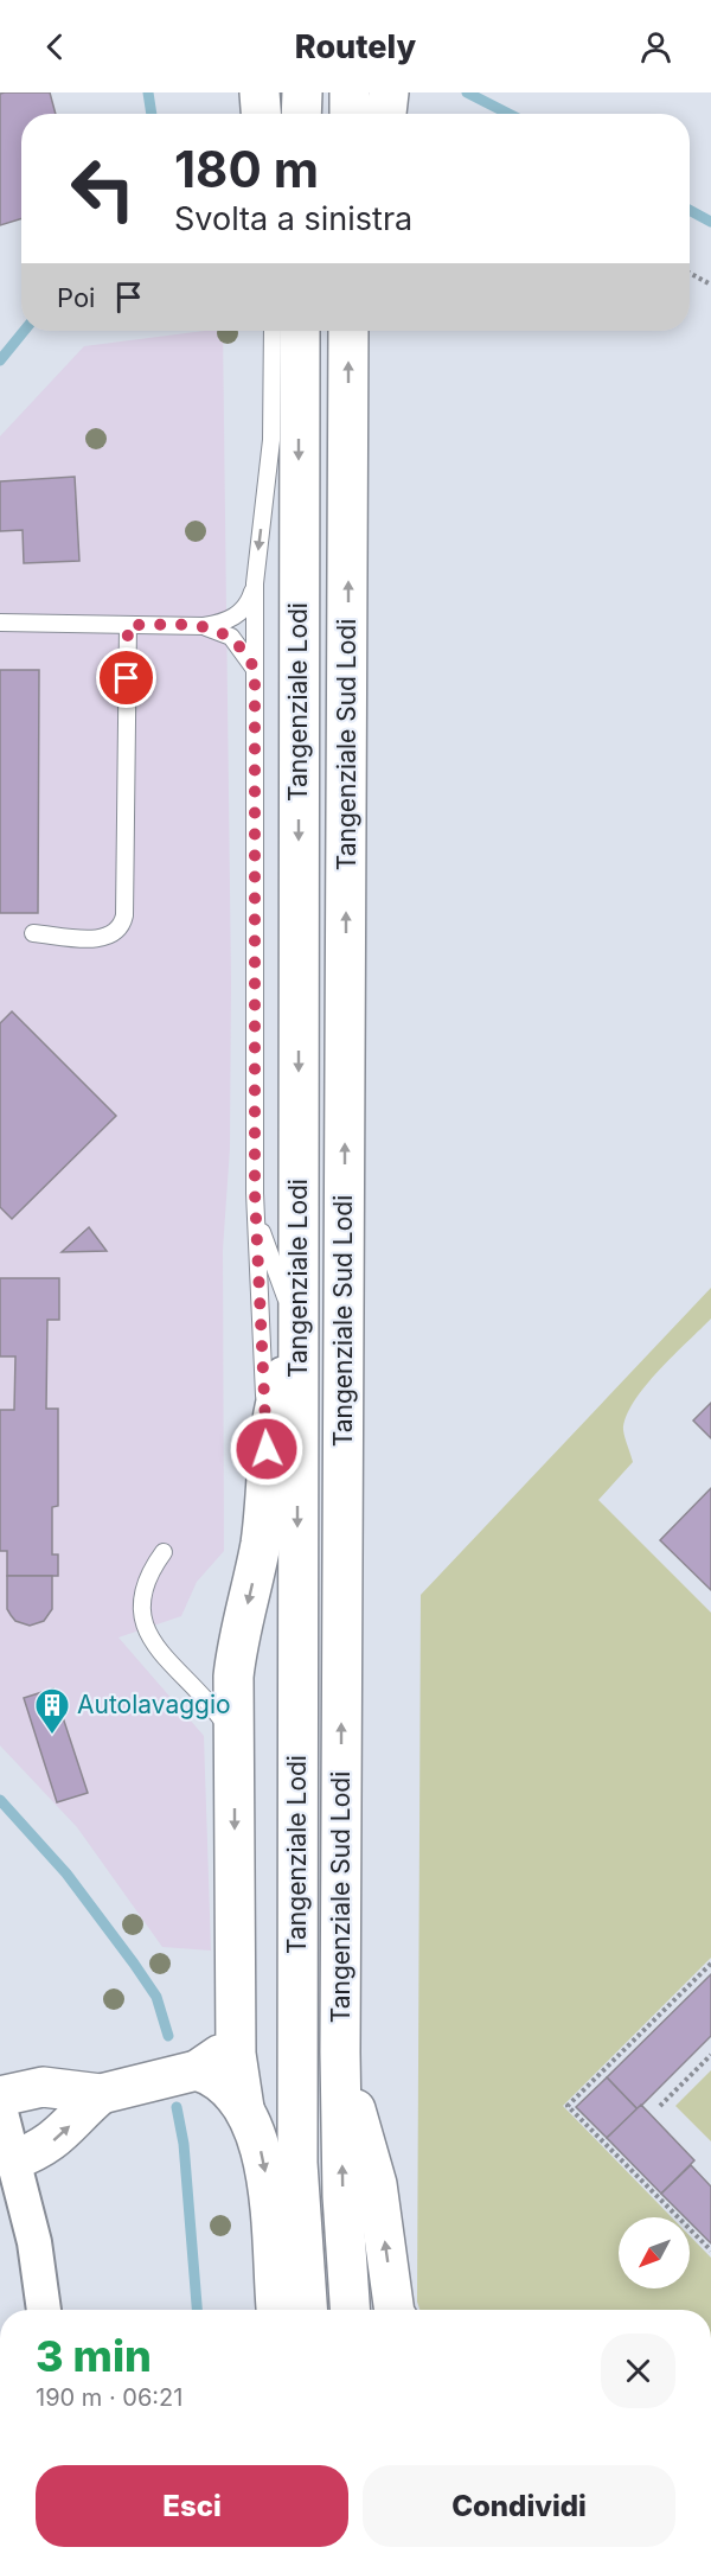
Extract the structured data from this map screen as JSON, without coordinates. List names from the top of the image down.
{
  "streets": {
    "highway": ["Tangenziale Lodi", "Tangenziale Sud Lodi"]
  },
  "places": {
    "building": ["Autolavaggio"]
  },
  "north": "bottom left",
  "page": {
    "header": "Routely",
    "turn": ["180 m", "Svolta a sinistra"],
    "then": "Poi",
    "heading": ["3 min", "190 m · 06:21"],
    "buttons": ["Esci", "Condividi"]
  }
}
